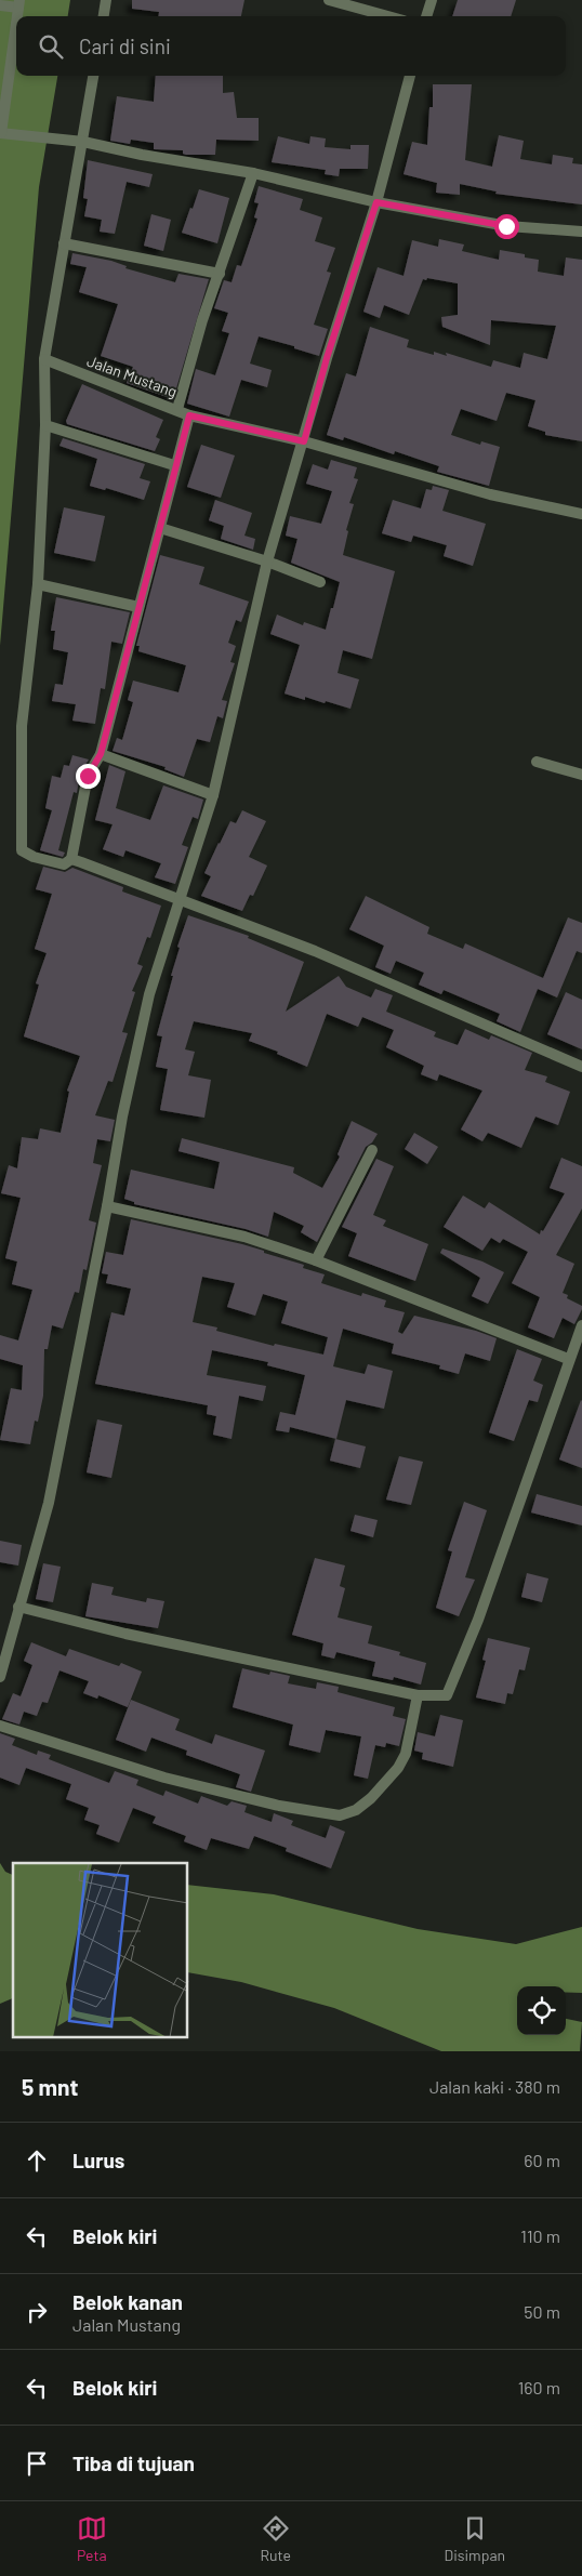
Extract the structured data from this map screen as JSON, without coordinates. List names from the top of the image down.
{
  "streets": {
    "street": ["Jalan Mustang"]
  },
  "page": {
    "search": "Cari di sini",
    "heading": ["5 mnt", "Jalan kaki · 380 m"],
    "list": [
      ["Lurus", "60 m"],
      ["Belok kiri", "110 m"],
      ["Belok kanan", "Jalan Mustang", "50 m"],
      ["Belok kiri", "160 m"],
      "Tiba di tujuan"
    ],
    "nav": ["Peta", "Rute", "Disimpan"]
  }
}
